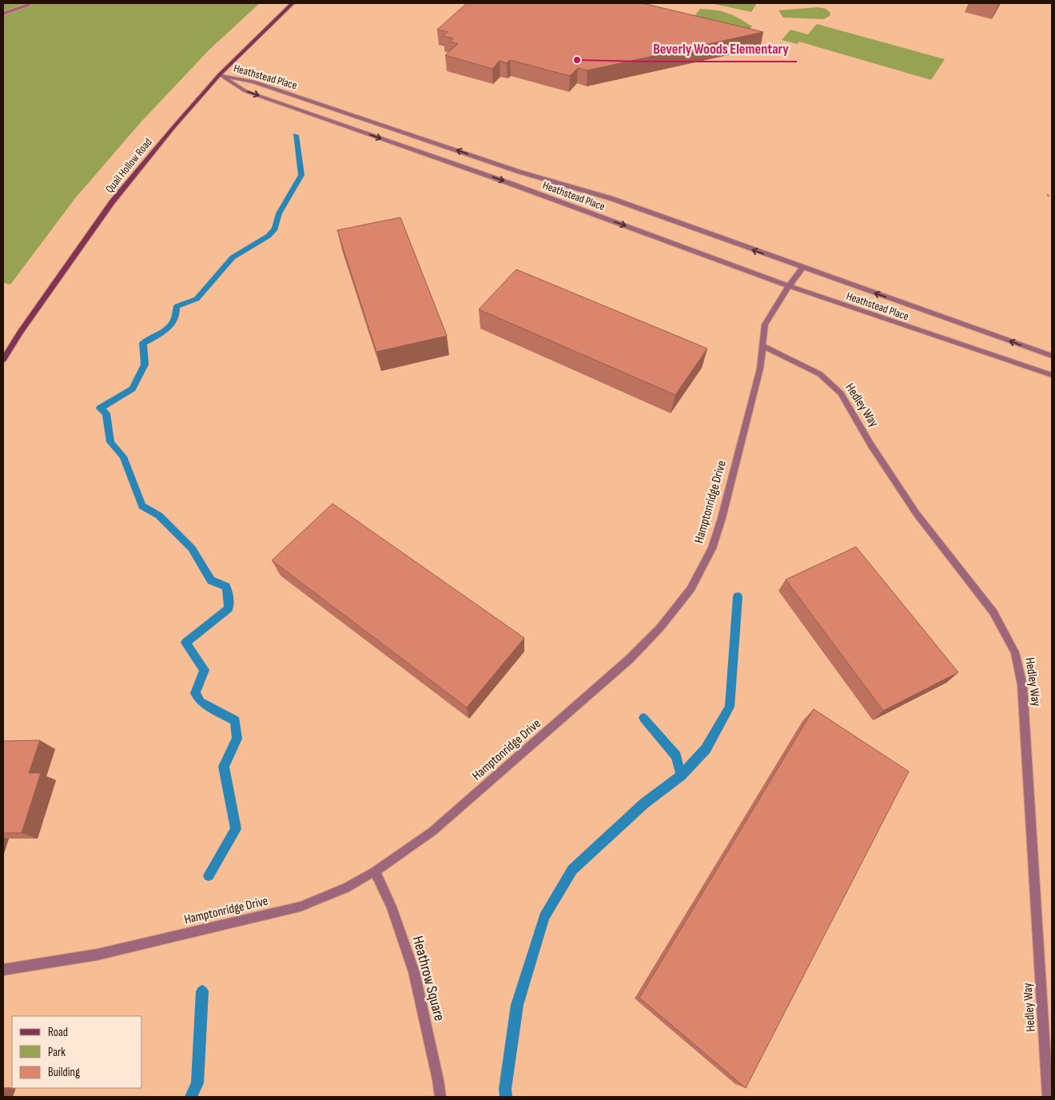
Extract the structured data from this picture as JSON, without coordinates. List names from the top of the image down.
{
  "streets": {
    "main road": ["Quail Hollow Road"],
    "street": [
      "Heathstead Place",
      "Hedley Way",
      "Hamptonridge Drive",
      "Heathrow Square"
    ]
  },
  "crossings": [
    ["Heathstead Place", "Quail Hollow Road"],
    ["Heathstead Place", "Hamptonridge Drive"],
    ["Hedley Way", "Hamptonridge Drive"],
    ["Hamptonridge Drive", "Heathrow Square"]
  ],
  "places": ["Beverly Woods Elementary"],
  "legend": ["Road", "Park", "Building"]
}
